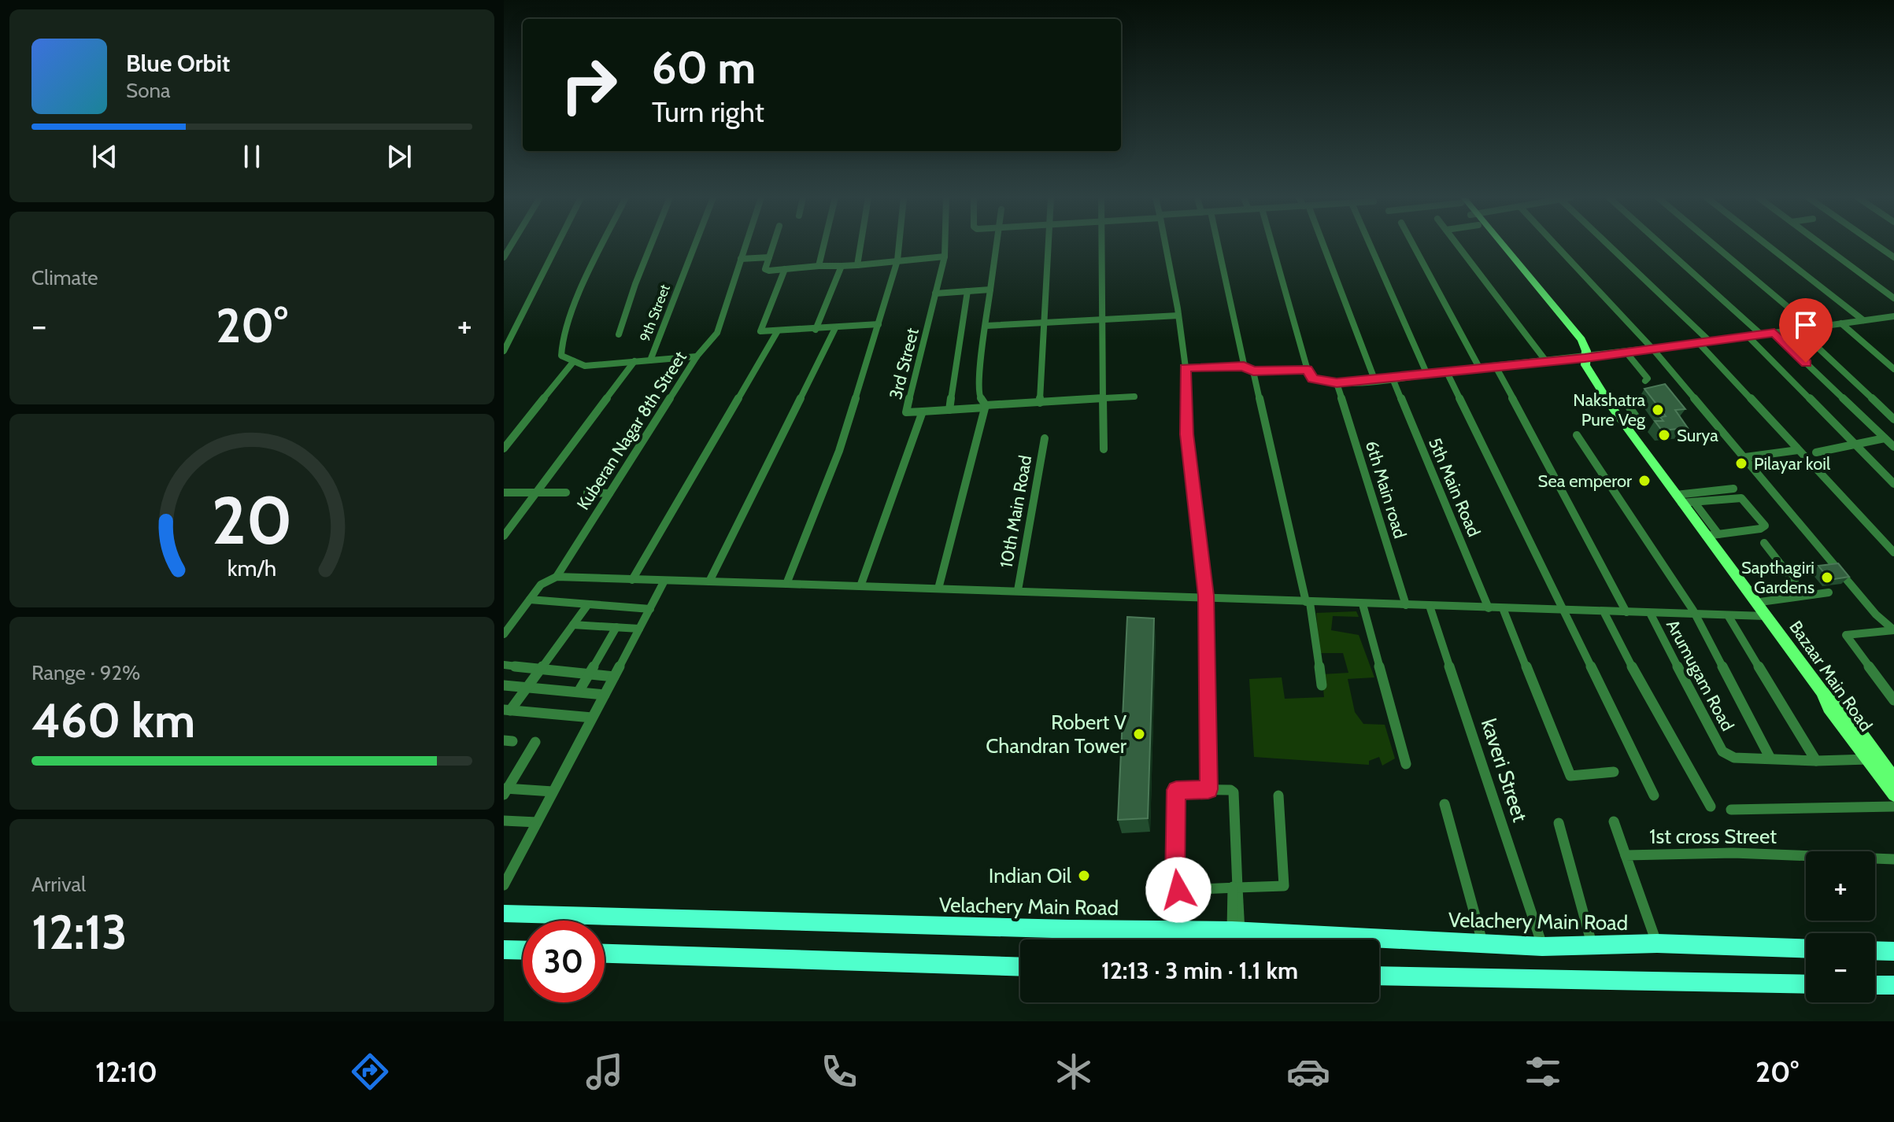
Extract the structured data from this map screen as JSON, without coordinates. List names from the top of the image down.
{
  "streets": {
    "main road": ["Bazaar Main Road", "Velachery Main Road"],
    "street": [
      "9th Street",
      "3rd Street",
      "Kuberan Nagar 8th Street",
      "5th Main Road",
      "6th Main road",
      "10th Main Road",
      "Arumugam Road",
      "kaveri Street",
      "1st cross Street"
    ]
  },
  "crossings": [
    ["kaveri Street", "Velachery Main Road"],
    ["1st cross Street", "Velachery Main Road"]
  ],
  "places": [
    "Nakshatra Pure Veg",
    "Surya",
    "Pilayar koil",
    "Sea emperor",
    "Sapthagiri Gardens",
    "Robert V Chandran Tower",
    "Indian Oil"
  ],
  "page": {
    "turn": ["60 m", "Turn right"],
    "song": ["Blue Orbit", "Sona"],
    "tile": [
      "Climate",
      ["Range · 92%", "460 km"],
      ["Arrival", "12:13"]
    ],
    "heat": ["−", "20°", "+"],
    "map_buttons": ["+", "−"],
    "limit": "30",
    "trip": "12:13 · 3 min · 1.1 km",
    "tabs": ["12:10", "20°"],
    "gauge": ["20", "km/h"]
  }
}
